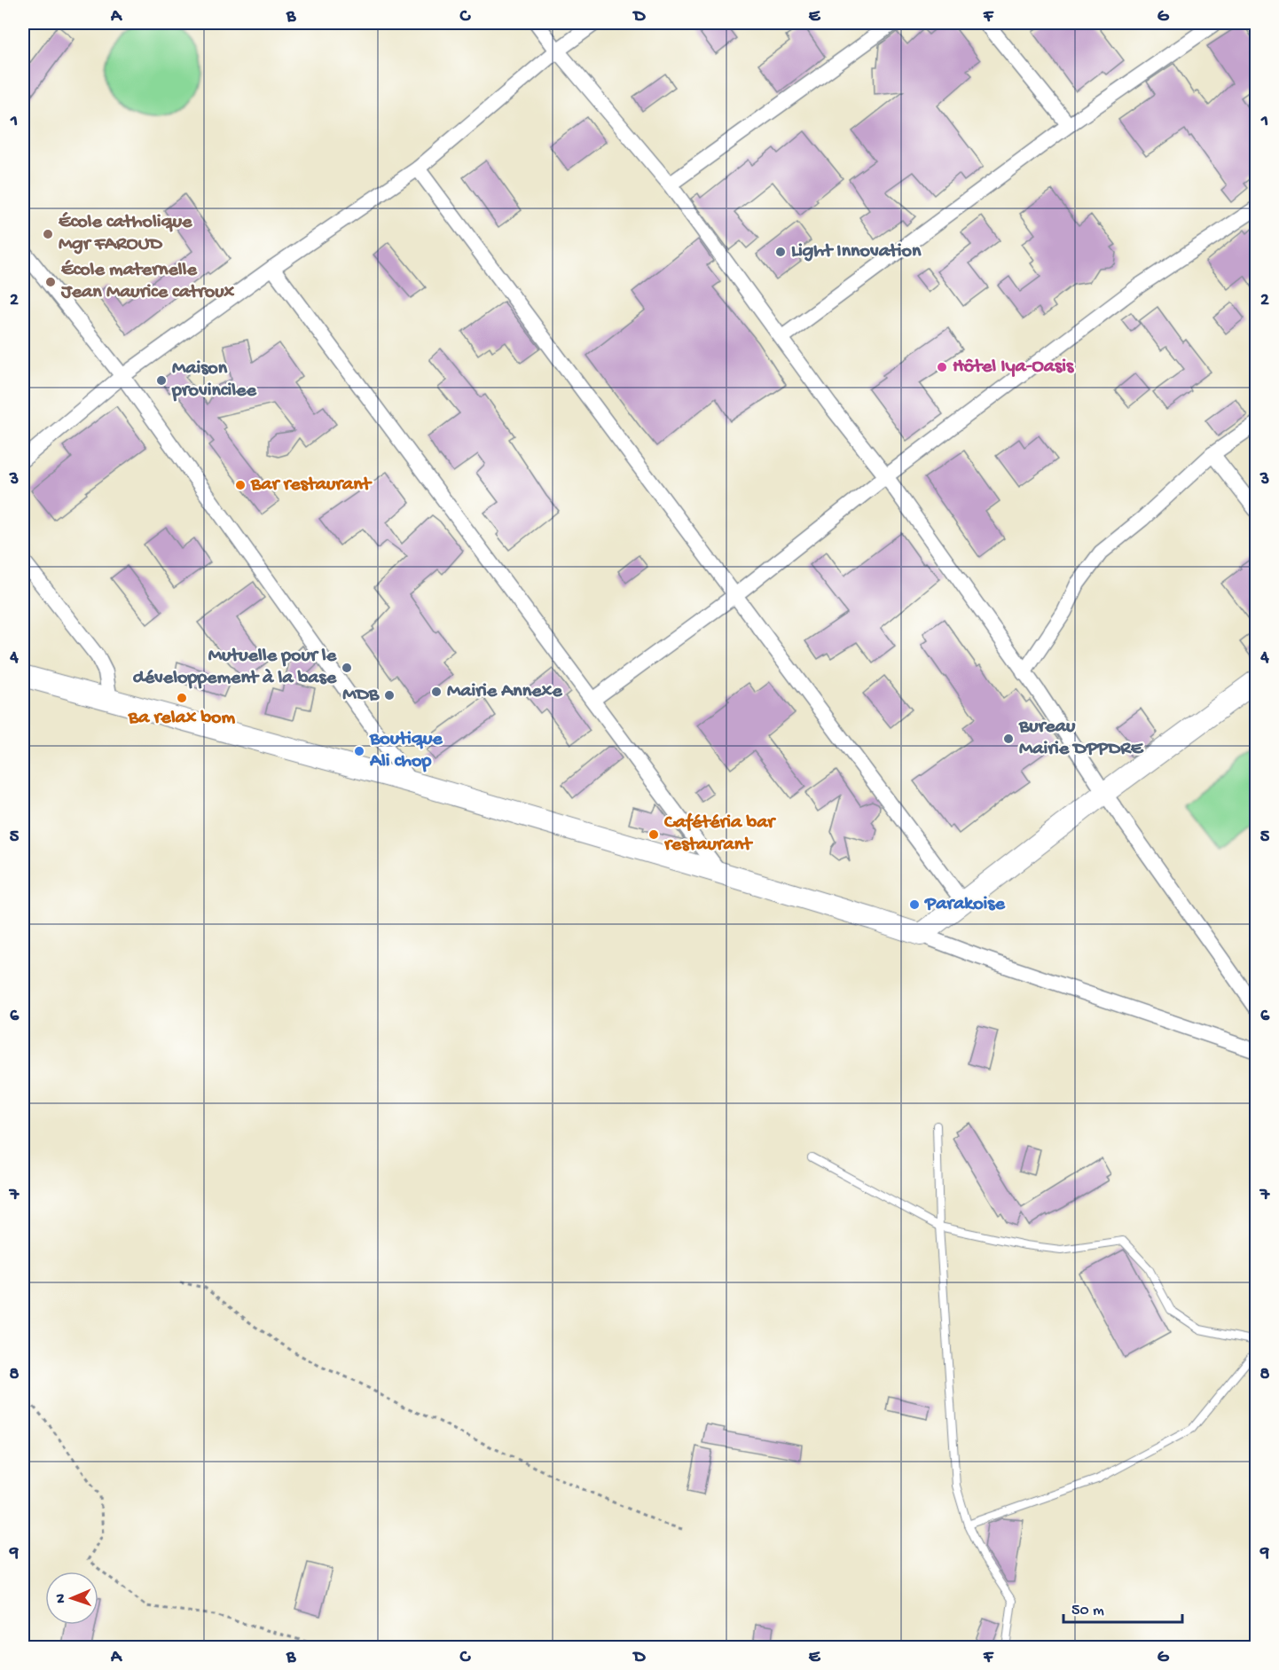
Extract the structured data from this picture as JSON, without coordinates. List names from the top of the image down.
{
  "places": [
    "École catholique Mgr FAROUD",
    "Light Innovation",
    "École maternelle Jean Maurice catroux",
    "Hôtel Iya-Oasis",
    "Maison provincilee",
    "Bar restaurant",
    "Mutuelle pour le développement à la base",
    "Mairie Annexe",
    "MDB",
    "Ba relax bom",
    "Bureau Mairie DPPDRE",
    "Boutique Ali chop",
    "Cafétéria bar restaurant",
    "Parakoise"
  ],
  "scale_bar": "50 m",
  "north": "left",
  "grid": {
    "columns": [
      "A",
      "B",
      "C",
      "D",
      "E",
      "F",
      "G"
    ],
    "rows": [
      "1",
      "2",
      "3",
      "4",
      "5",
      "6",
      "7",
      "8",
      "9"
    ]
  }
}
